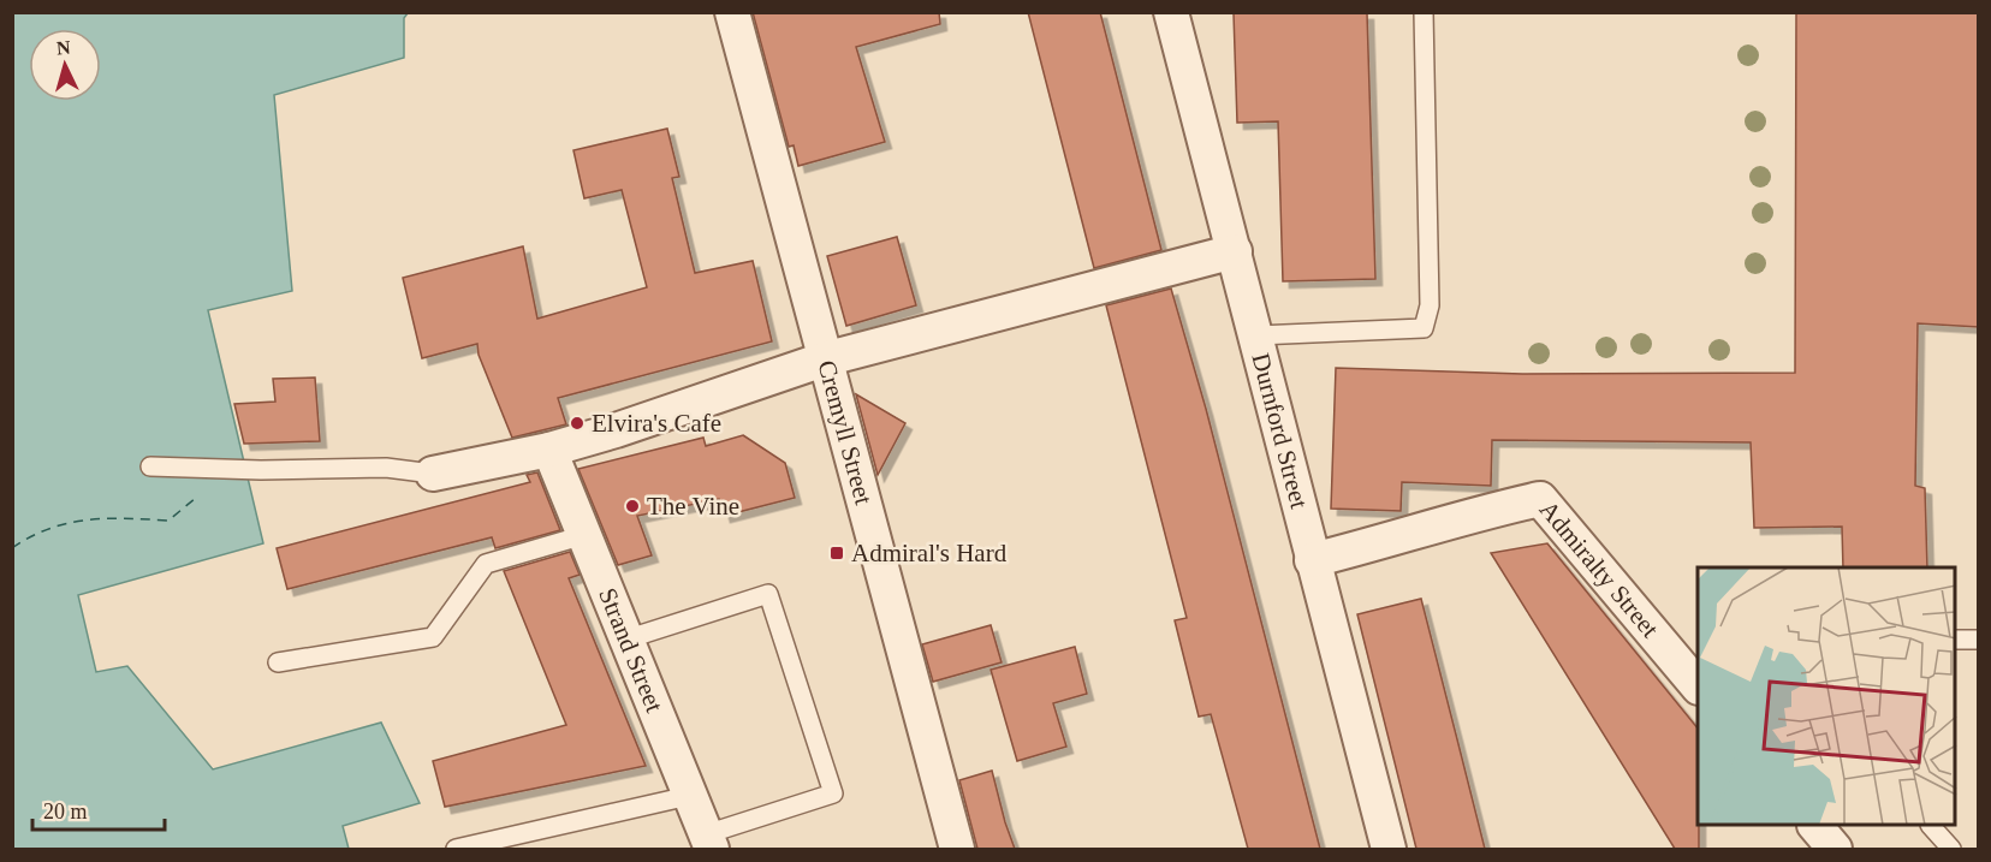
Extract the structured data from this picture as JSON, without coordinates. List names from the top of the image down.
{
  "streets": {
    "street": [
      "Durnford Street",
      "Cremyll Street",
      "Admiralty Street",
      "Strand Street"
    ]
  },
  "crossings": [
    ["Durnford Street", "Admiralty Street"]
  ],
  "places": {
    "other": ["Elvira's Cafe", "The Vine"],
    "transit": ["Admiral's Hard"]
  },
  "scale_bar": "20 m",
  "north": "top"
}
